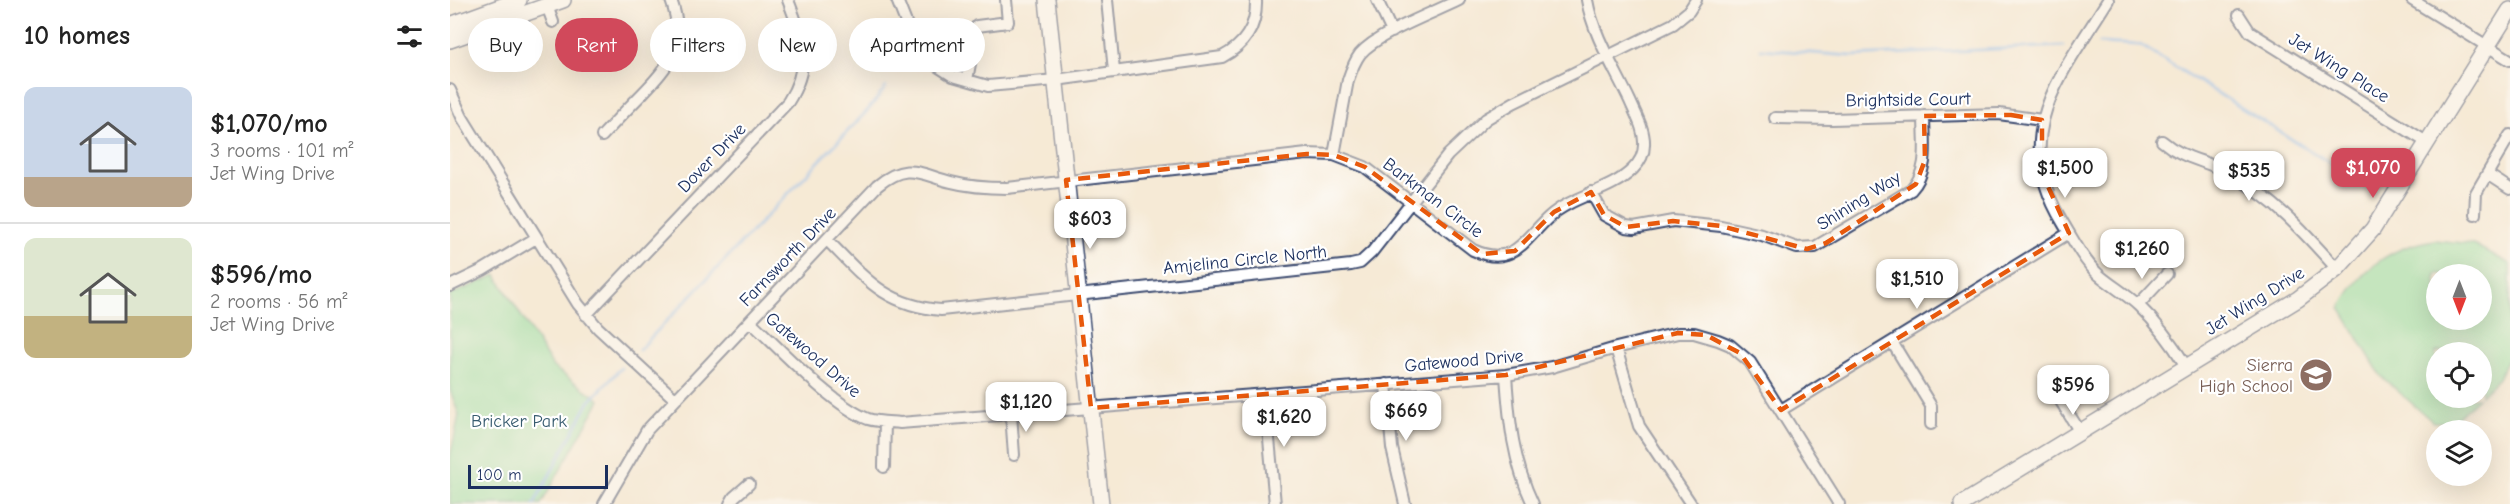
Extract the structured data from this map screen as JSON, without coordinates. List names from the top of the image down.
{
  "streets": {
    "main road": ["Jet Wing Drive"],
    "street": [
      "Jet Wing Place",
      "Brightside Court",
      "Dover Drive",
      "Barkman Circle",
      "Shining Way",
      "Farnsworth Drive",
      "Amjelina Circle North",
      "Gatewood Drive"
    ]
  },
  "crossings": [
    ["Jet Wing Place", "Jet Wing Drive"],
    ["Brightside Court", "Shining Way"],
    ["Barkman Circle", "Shining Way"],
    ["Barkman Circle", "Farnsworth Drive"],
    ["Barkman Circle", "Amjelina Circle North"],
    ["Farnsworth Drive", "Amjelina Circle North"],
    ["Farnsworth Drive", "Gatewood Drive"]
  ],
  "parks": ["Bricker Park"],
  "places": {
    "school or university": ["Sierra High School"]
  },
  "scale_bar": "100 m",
  "north": "bottom",
  "page": {
    "heading": "10 homes",
    "chip": [
      "Buy",
      "Rent",
      "Filters",
      "New",
      "Apartment"
    ],
    "list": [
      {
        "name": "$1,070/mo",
        "note": "3 rooms · 101 m² · Jet Wing Drive"
      },
      {
        "name": "$596/mo",
        "note": "2 rooms · 56 m² · Jet Wing Drive"
      }
    ],
    "price": [
      "$1,500",
      "$1,070",
      "$535",
      "$603",
      "$1,260",
      "$1,510",
      "$596",
      "$1,120",
      "$669",
      "$1,620"
    ],
    "scale": "100 m"
  }
}
